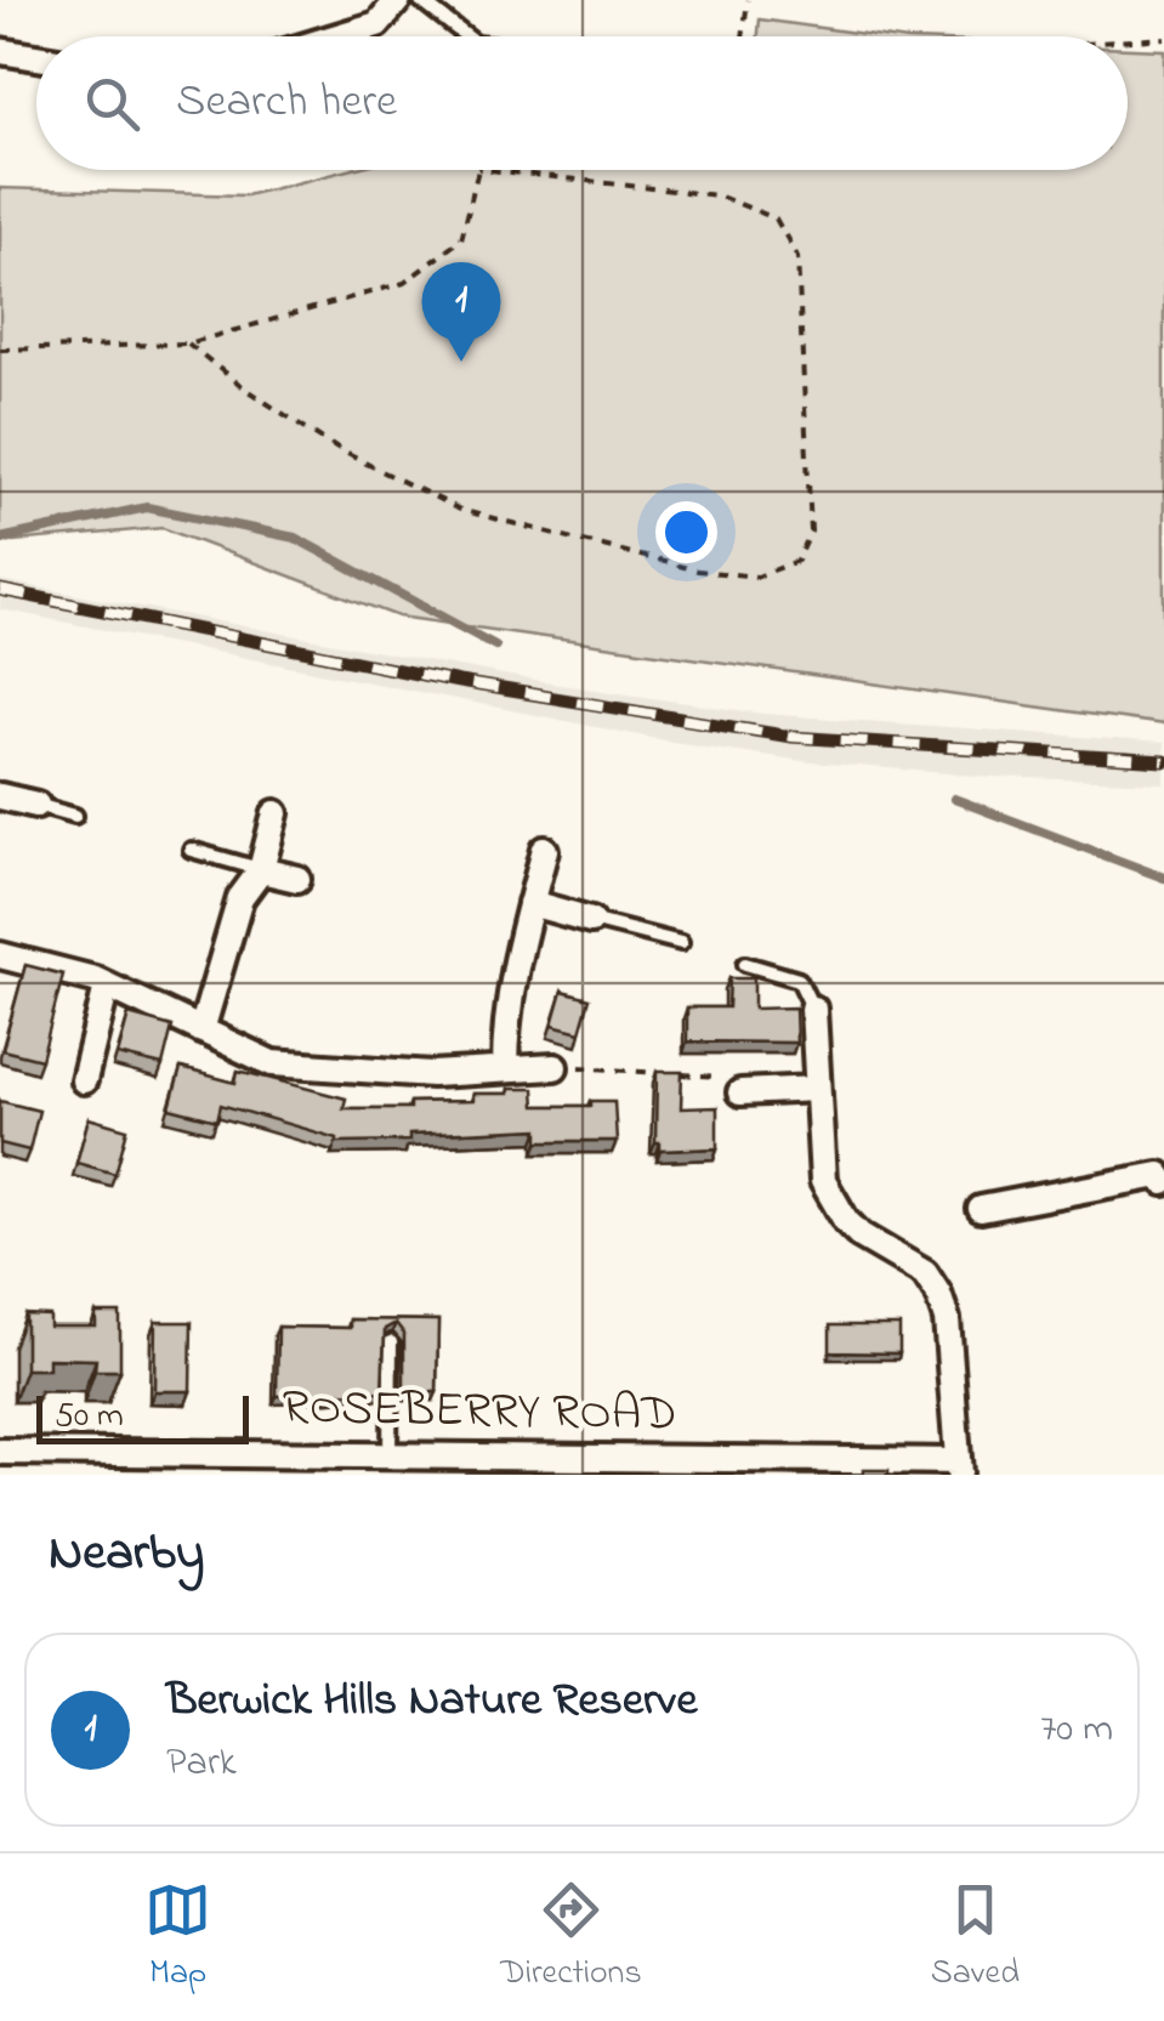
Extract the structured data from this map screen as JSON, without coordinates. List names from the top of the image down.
{
  "streets": {
    "street": ["ROSEBERRY ROAD"]
  },
  "scale_bar": "50 m",
  "page": {
    "search": "Search here",
    "pins": "1",
    "scale": "50 m",
    "heading": "Nearby",
    "list": [
      {
        "mark": "1",
        "name": "Berwick Hills Nature Reserve",
        "note": "Park",
        "value": "70 m"
      }
    ],
    "nav": ["Map", "Directions", "Saved"]
  }
}
